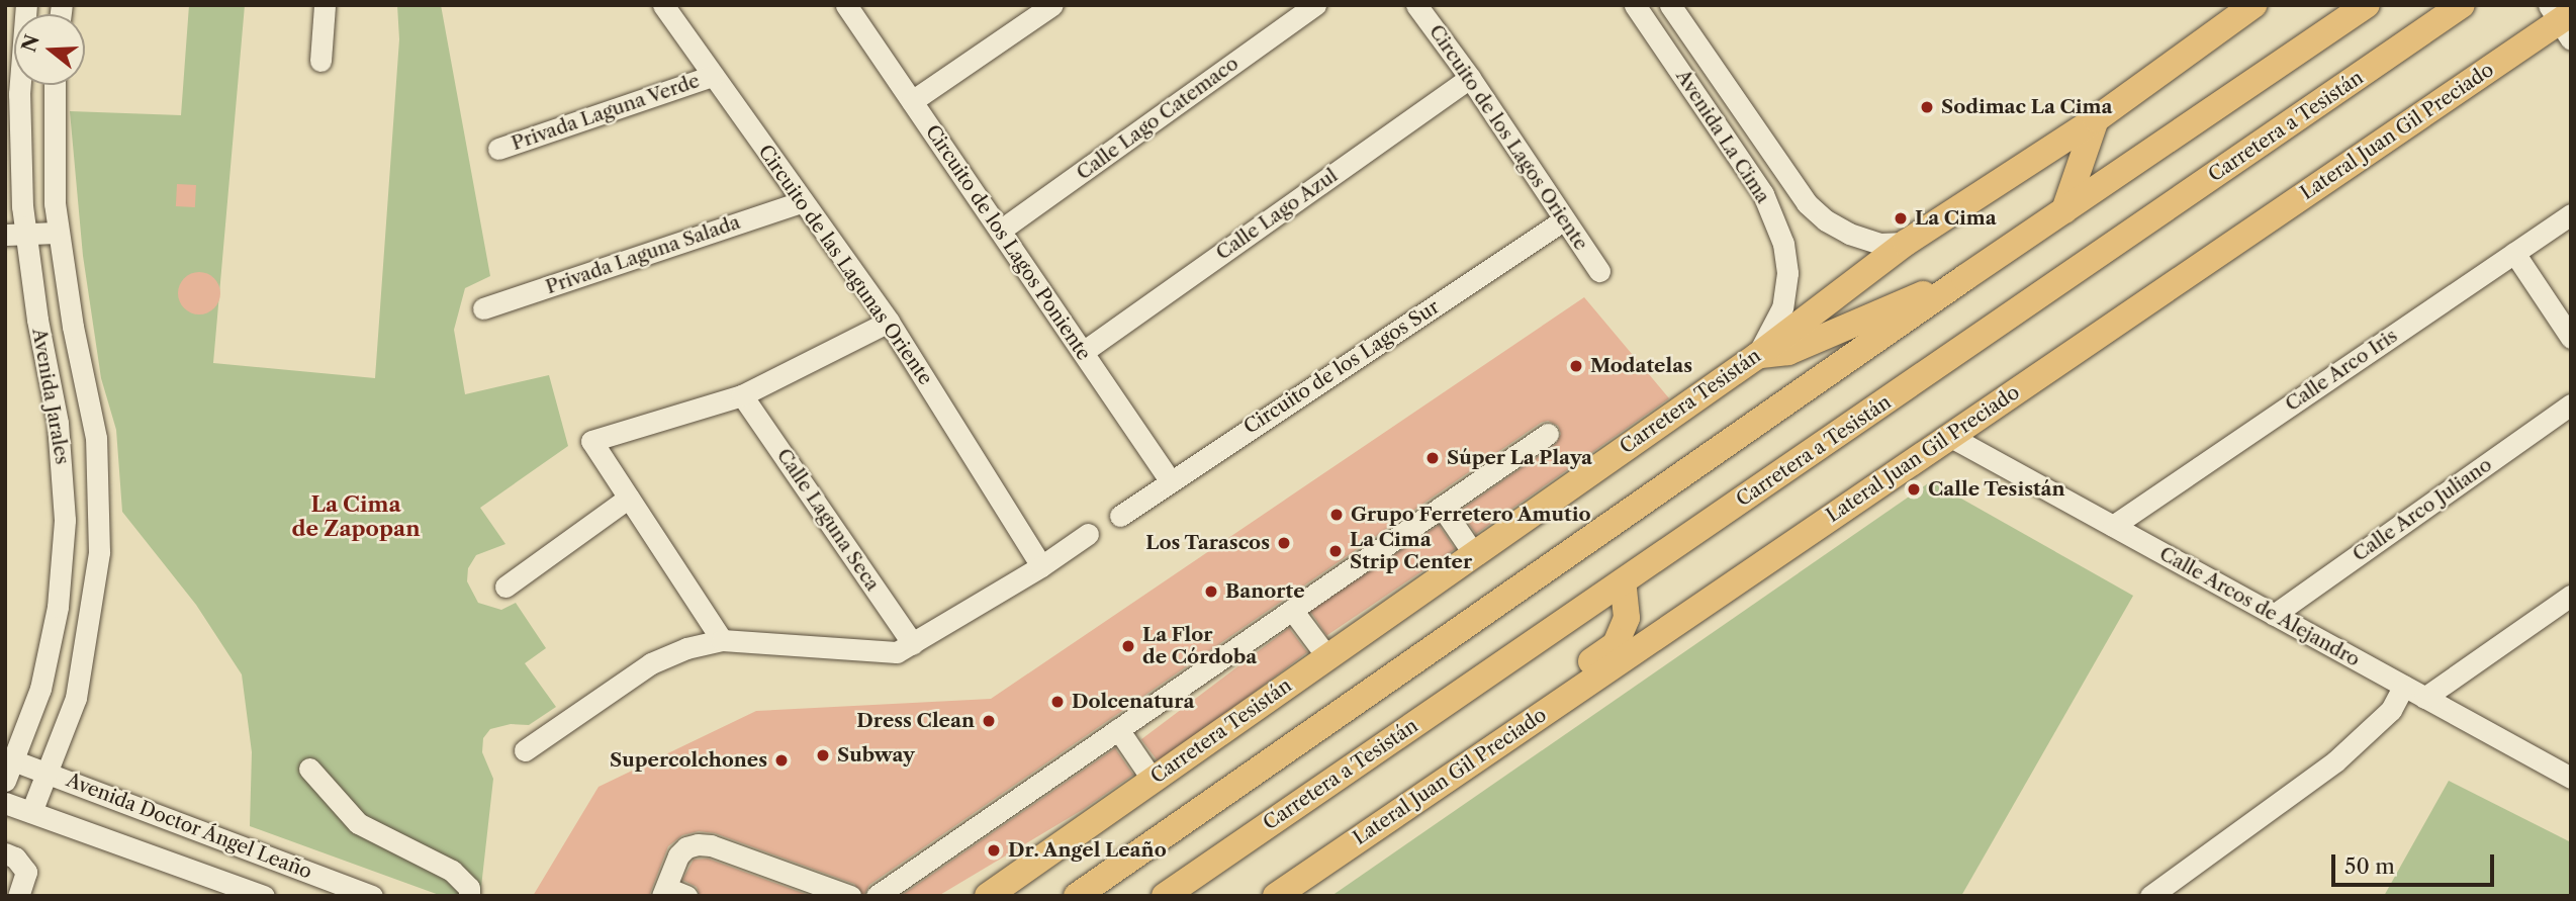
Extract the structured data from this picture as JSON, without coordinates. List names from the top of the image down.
{
  "streets": {
    "main road": ["Carretera a Tesistán", "Lateral Juan Gil Preciado", "Carretera Tesistán"],
    "street": [
      "Privada Laguna Verde",
      "Calle Lago Catemaco",
      "Avenida La Cima",
      "Circuito de los Lagos Oriente",
      "Calle Lago Azul",
      "Circuito de los Lagos Poniente",
      "Privada Laguna Salada",
      "Circuito de las Lagunas Oriente",
      "Circuito de los Lagos Sur",
      "Calle Arco Iris",
      "Avenida Jarales",
      "Calle Arco Juliano",
      "Calle Laguna Seca",
      "Calle Arcos de Alejandro",
      "Avenida Doctor Ángel Leaño"
    ]
  },
  "crossings": [
    ["Privada Laguna Verde", "Circuito de las Lagunas Oriente"],
    ["Calle Lago Catemaco", "Circuito de los Lagos Poniente"],
    ["Lateral Juan Gil Preciado", "Calle Arcos de Alejandro"],
    ["Avenida La Cima", "Carretera Tesistán"],
    ["Circuito de los Lagos Oriente", "Calle Lago Azul"],
    ["Circuito de los Lagos Oriente", "Circuito de los Lagos Sur"],
    ["Calle Lago Azul", "Circuito de los Lagos Poniente"],
    ["Circuito de los Lagos Poniente", "Circuito de los Lagos Sur"],
    ["Privada Laguna Salada", "Circuito de las Lagunas Oriente"],
    ["Calle Arco Iris", "Calle Arcos de Alejandro"],
    ["Avenida Jarales", "Avenida Doctor Ángel Leaño"],
    ["Calle Arco Juliano", "Calle Arcos de Alejandro"]
  ],
  "districts": ["La Cima de Zapopan"],
  "places": [
    "Sodimac La Cima",
    "La Cima",
    "Modatelas",
    "Súper La Playa",
    "Calle Tesistán",
    "Grupo Ferretero Amutio",
    "Los Tarascos",
    "La Cima Strip Center",
    "Banorte",
    "La Flor de Córdoba",
    "Dolcenatura",
    "Dress Clean",
    "Subway",
    "Supercolchones",
    "Dr. Angel Leaño"
  ],
  "scale_bar": "50 m",
  "north": "left"
}
